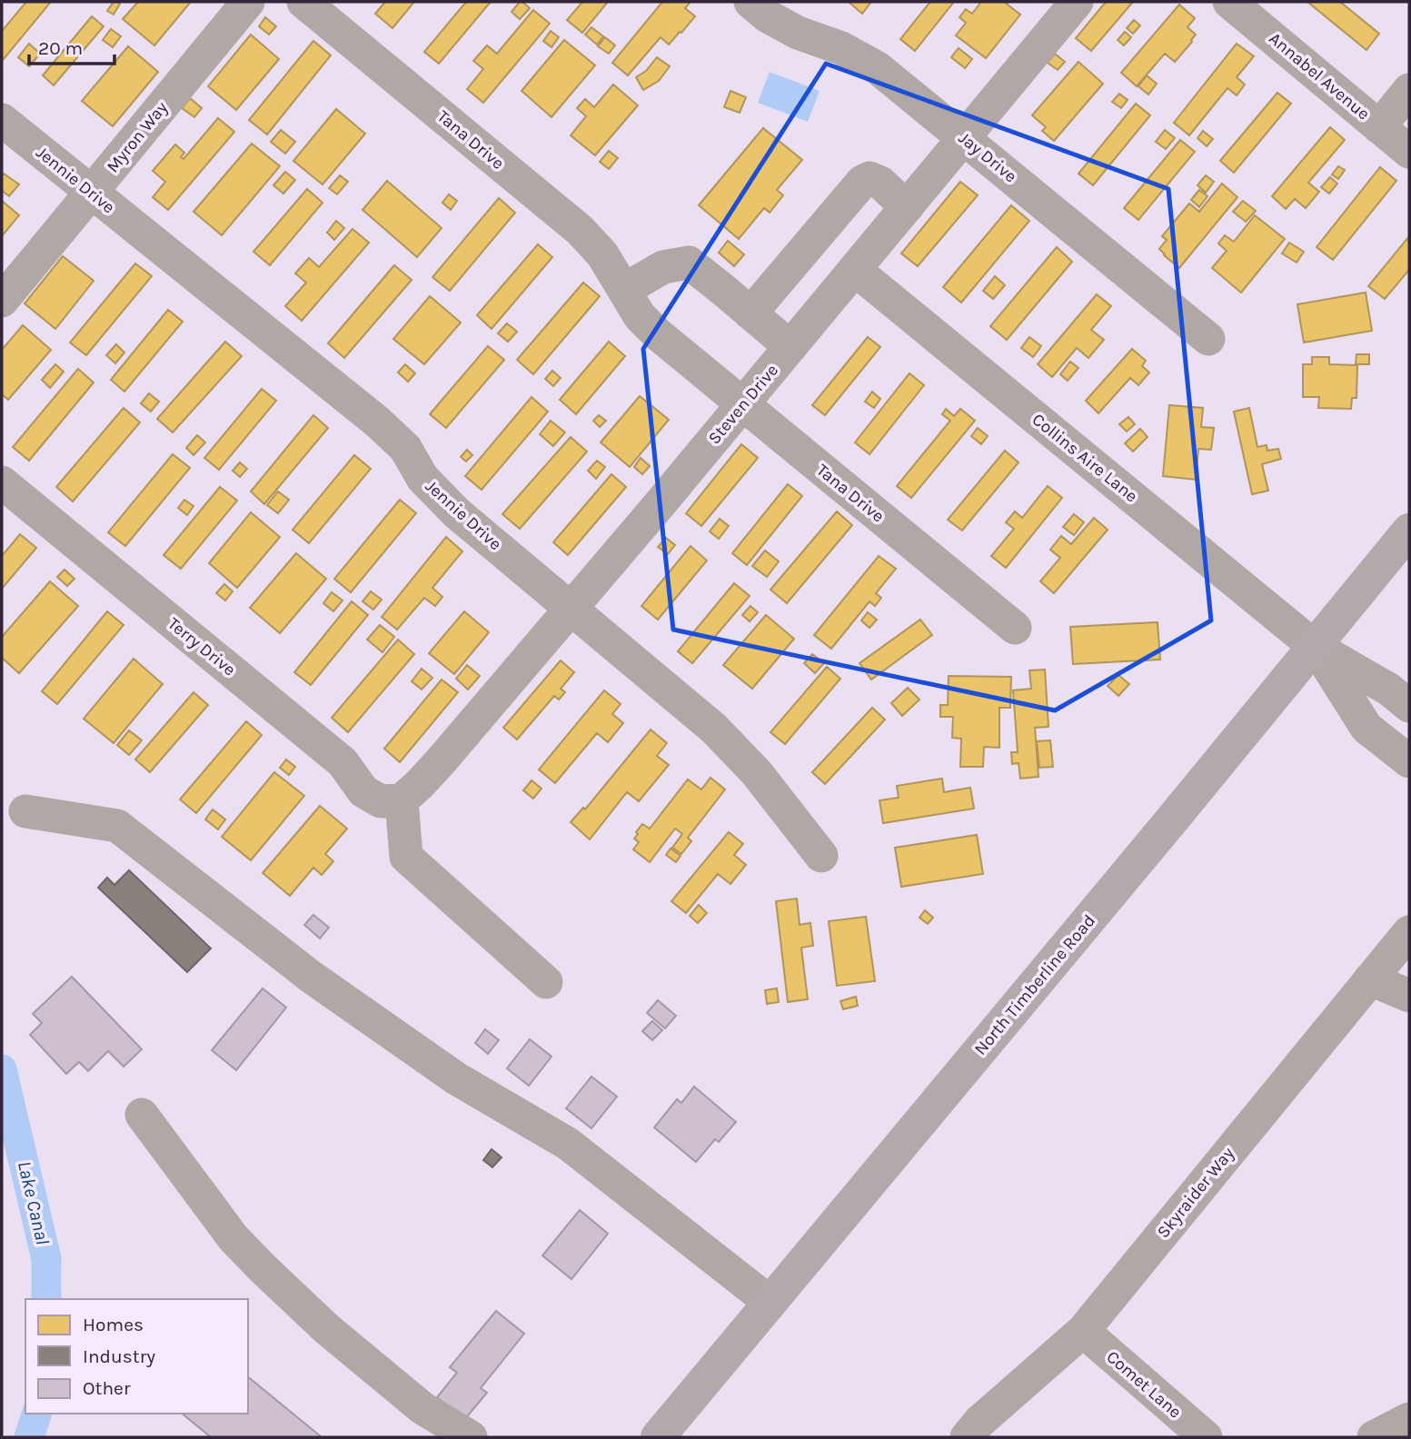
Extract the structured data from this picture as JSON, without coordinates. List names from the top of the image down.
{
  "streets": {
    "main road": ["North Timberline Road"],
    "street": [
      "Annabel Avenue",
      "Myron Way",
      "Tana Drive",
      "Jay Drive",
      "Jennie Drive",
      "Steven Drive",
      "Collins Aire Lane",
      "Terry Drive",
      "Skyraider Way",
      "Comet Lane"
    ]
  },
  "crossings": [
    ["Myron Way", "Jennie Drive"],
    ["Tana Drive", "Steven Drive"],
    ["Jay Drive", "Steven Drive"],
    ["Jennie Drive", "Steven Drive"],
    ["Steven Drive", "Collins Aire Lane"],
    ["Steven Drive", "Terry Drive"],
    ["Collins Aire Lane", "North Timberline Road"],
    ["Skyraider Way", "Comet Lane"]
  ],
  "water": ["Lake Canal"],
  "legend": ["Homes", "Industry", "Other"],
  "scale_bar": "20 m"
}
